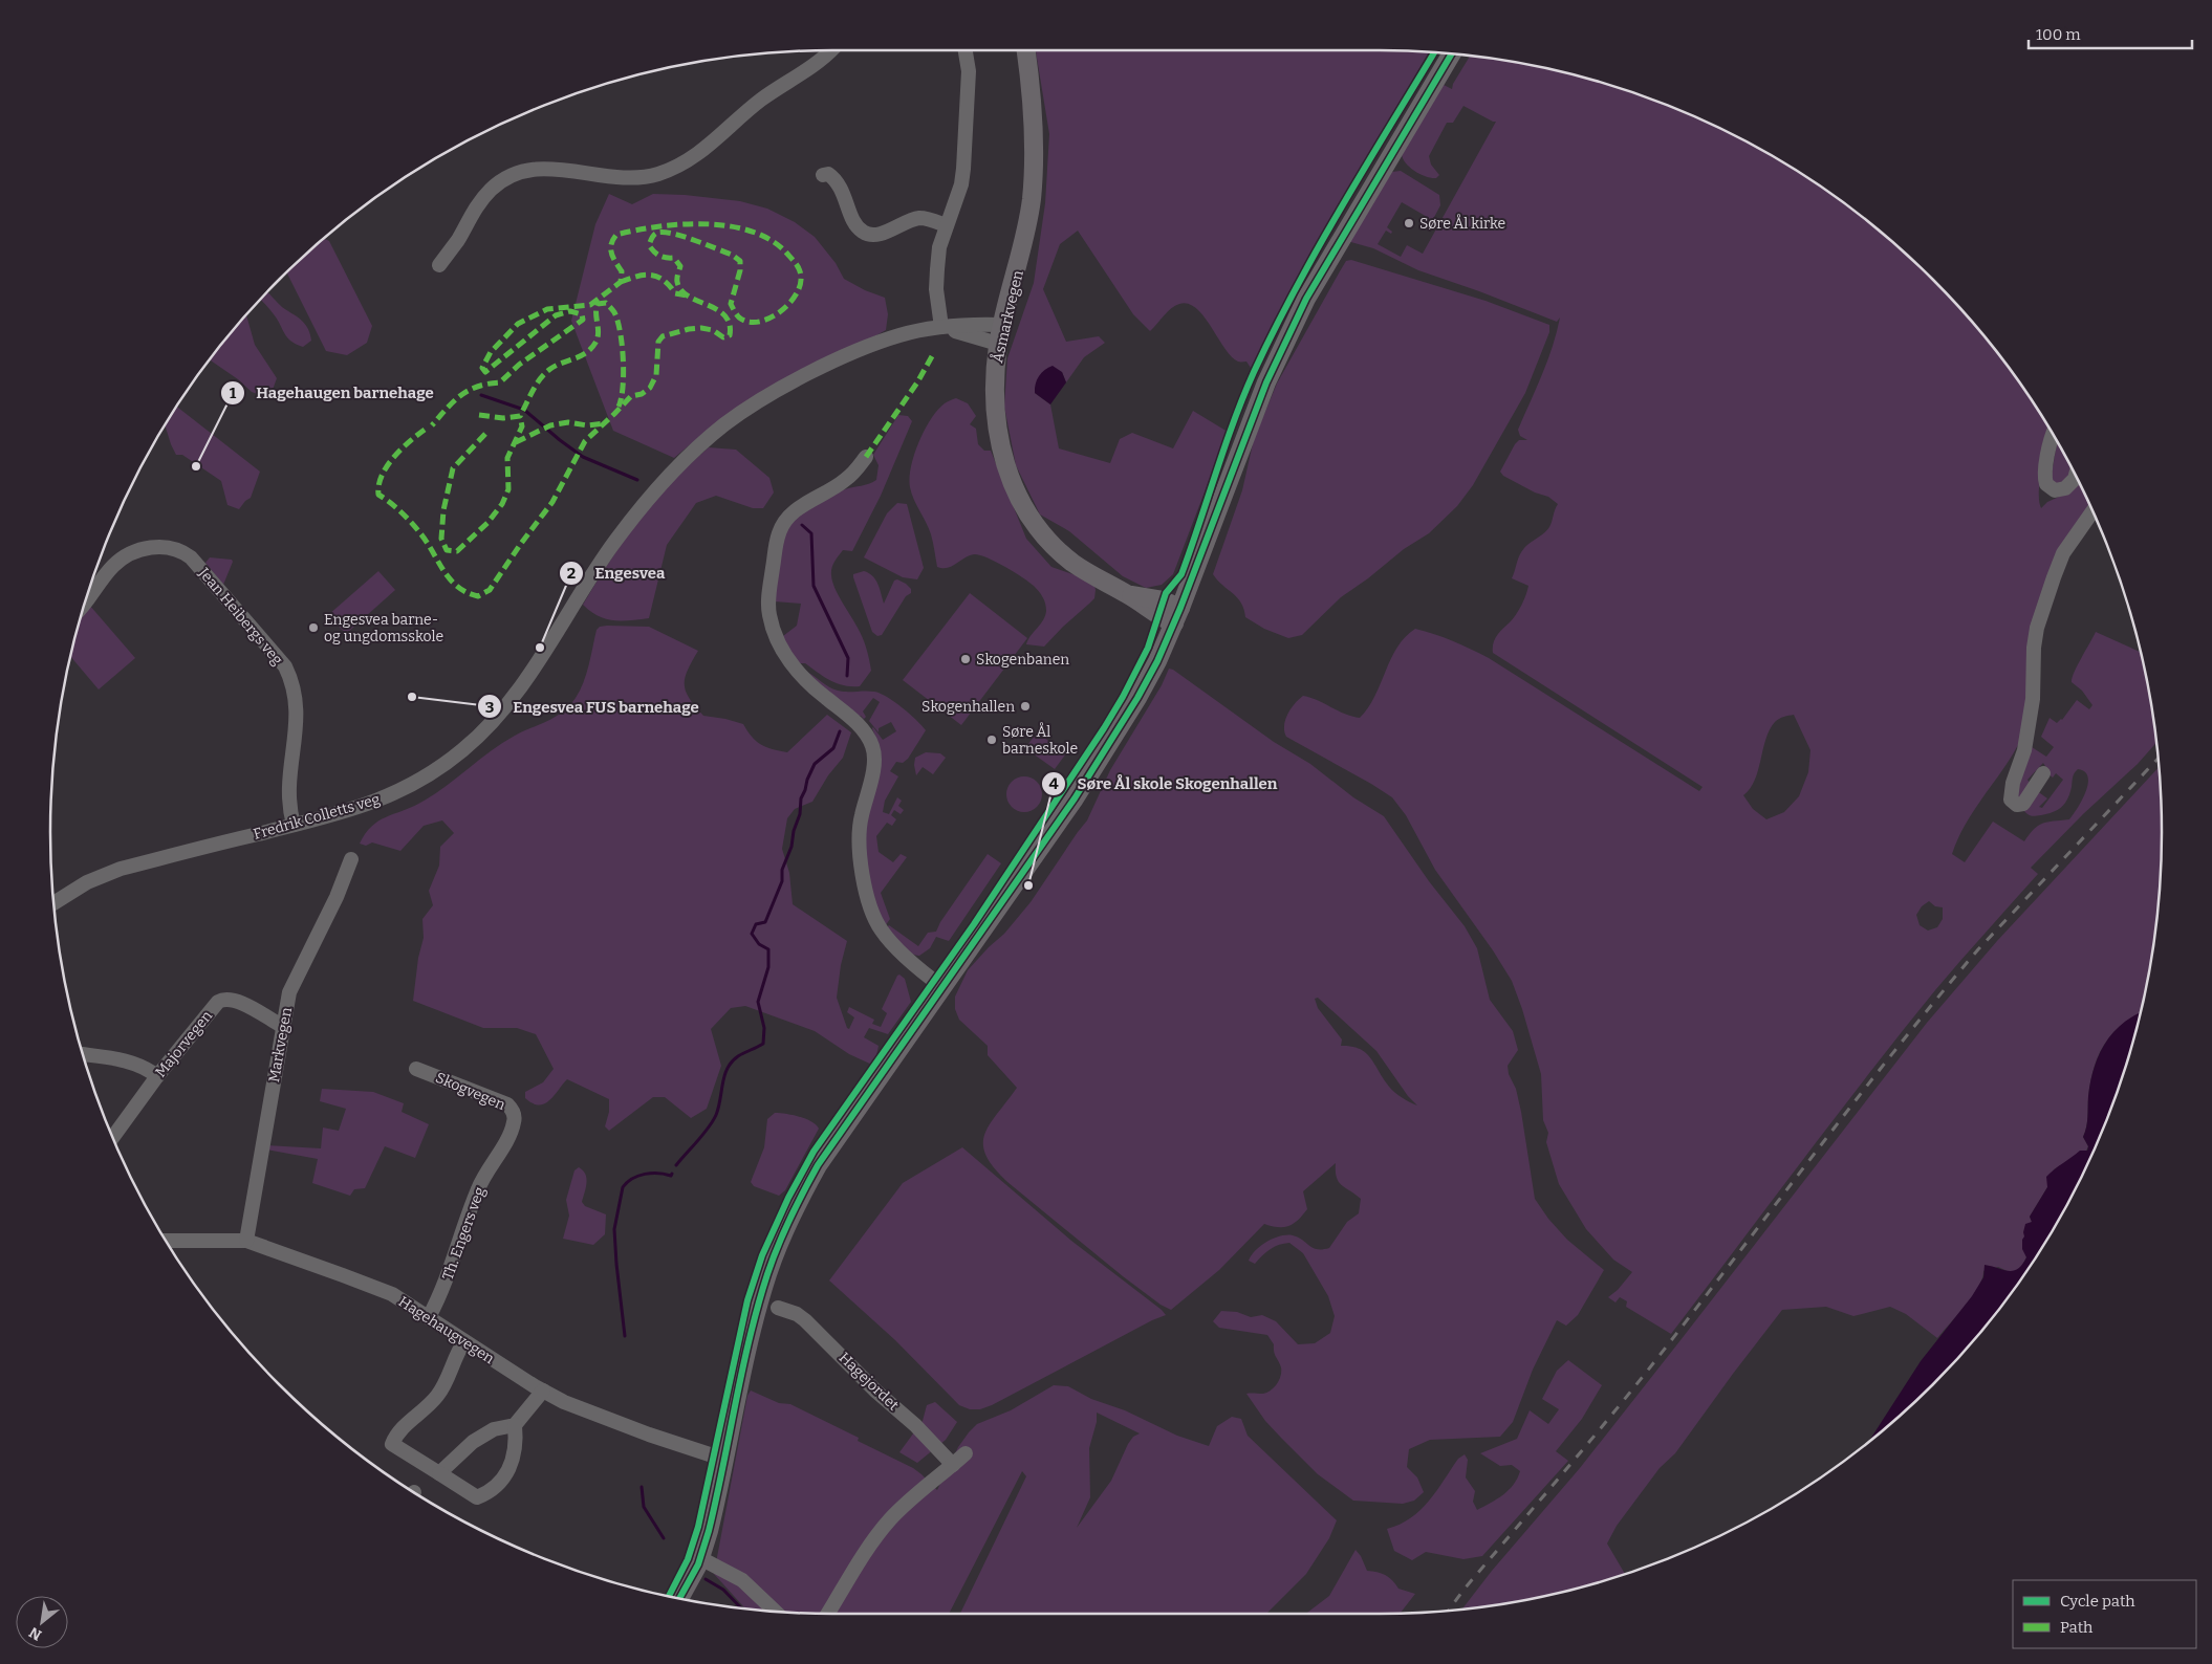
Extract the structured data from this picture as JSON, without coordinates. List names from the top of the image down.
{
  "streets": {
    "main road": ["Åsmarkvegen"],
    "street": [
      "Jean Heibergs veg",
      "Fredrik Colletts veg",
      "Majorvegen",
      "Markvegen",
      "Skogvegen",
      "Th. Engers veg",
      "Hagehaugvegen",
      "Hagejordet"
    ]
  },
  "crossings": [
    ["Åsmarkvegen", "Fredrik Colletts veg"],
    ["Jean Heibergs veg", "Fredrik Colletts veg"],
    ["Majorvegen", "Markvegen"],
    ["Markvegen", "Hagehaugvegen"],
    ["Skogvegen", "Th. Engers veg"],
    ["Th. Engers veg", "Hagehaugvegen"]
  ],
  "places": [
    "Søre Ål kirke",
    "Hagehaugen barnehage",
    "Engesvea barne- og ungdomsskole",
    "Engesvea",
    "Skogenbanen",
    "Engesvea FUS barnehage",
    "Skogenhallen",
    "Søre Ål barneskole",
    "Søre Ål skole Skogenhallen"
  ],
  "legend": ["Cycle path", "Path"],
  "scale_bar": "100 m",
  "north": "bottom left"
}
